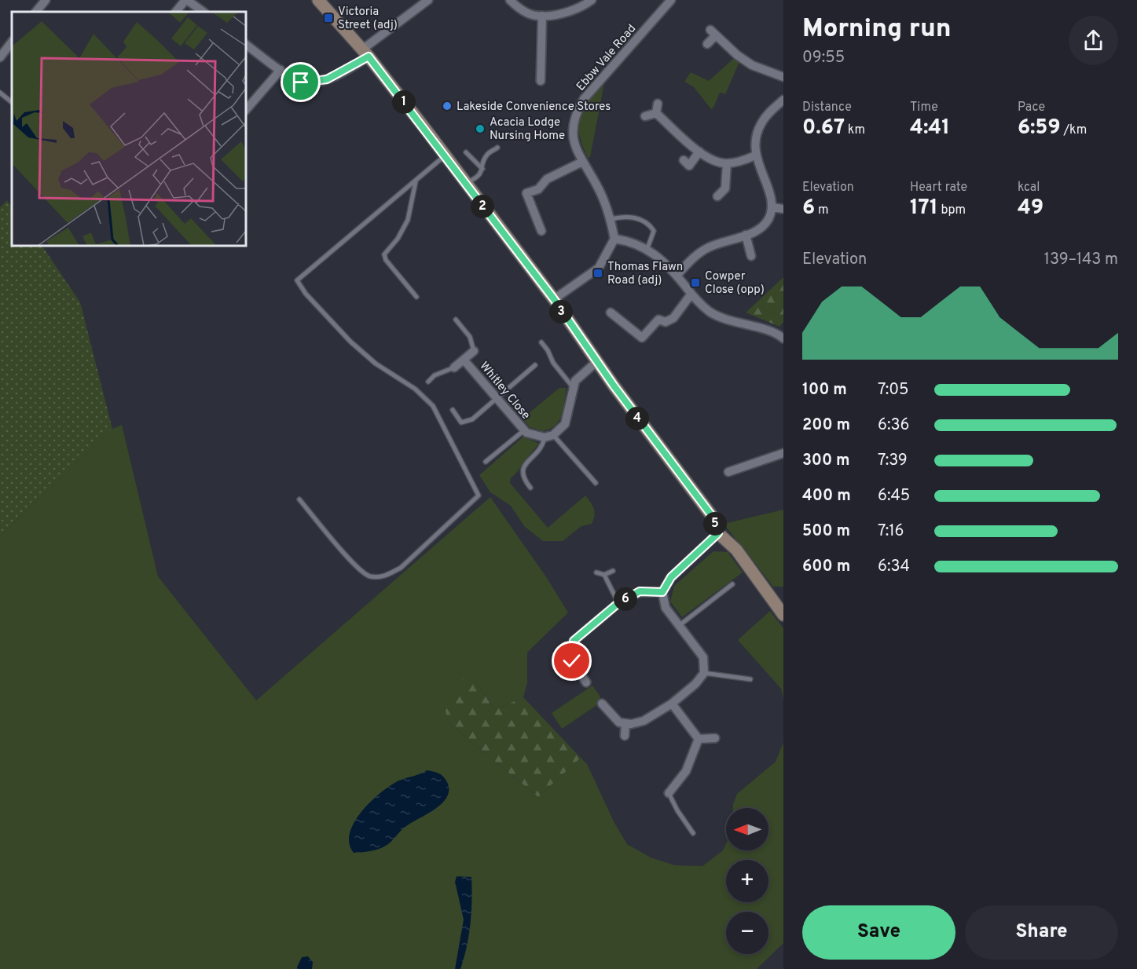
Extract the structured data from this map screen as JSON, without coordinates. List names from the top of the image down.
{
  "streets": {
    "street": ["Ebbw Vale Road", "Whitley Close"]
  },
  "places": {
    "transit": ["Victoria Street (adj)", "Thomas Flawn Road (adj)", "Cowper Close (opp)"],
    "other": ["Lakeside Convenience Stores", "Acacia Lodge Nursing Home"]
  },
  "north": "left",
  "page": {
    "heading": ["Morning run", "09:55"],
    "stats": [
      ["Distance", "0.67 km"],
      ["Time", "4:41"],
      ["Pace", "6:59 /km"],
      ["Elevation", "6 m"],
      ["Heart rate", "171 bpm"],
      ["kcal", "49"]
    ],
    "pins": [
      "1",
      "2",
      "3",
      "4",
      "5",
      "6"
    ],
    "chart": ["Elevation", "139–143 m"],
    "list": [
      {
        "name": "100 m",
        "note": "7:05"
      },
      {
        "name": "200 m",
        "note": "6:36"
      },
      {
        "name": "300 m",
        "note": "7:39"
      },
      {
        "name": "400 m",
        "note": "6:45"
      },
      {
        "name": "500 m",
        "note": "7:16"
      },
      {
        "name": "600 m",
        "note": "6:34"
      }
    ],
    "map_buttons": ["+", "−"],
    "buttons": ["Save", "Share"]
  }
}
